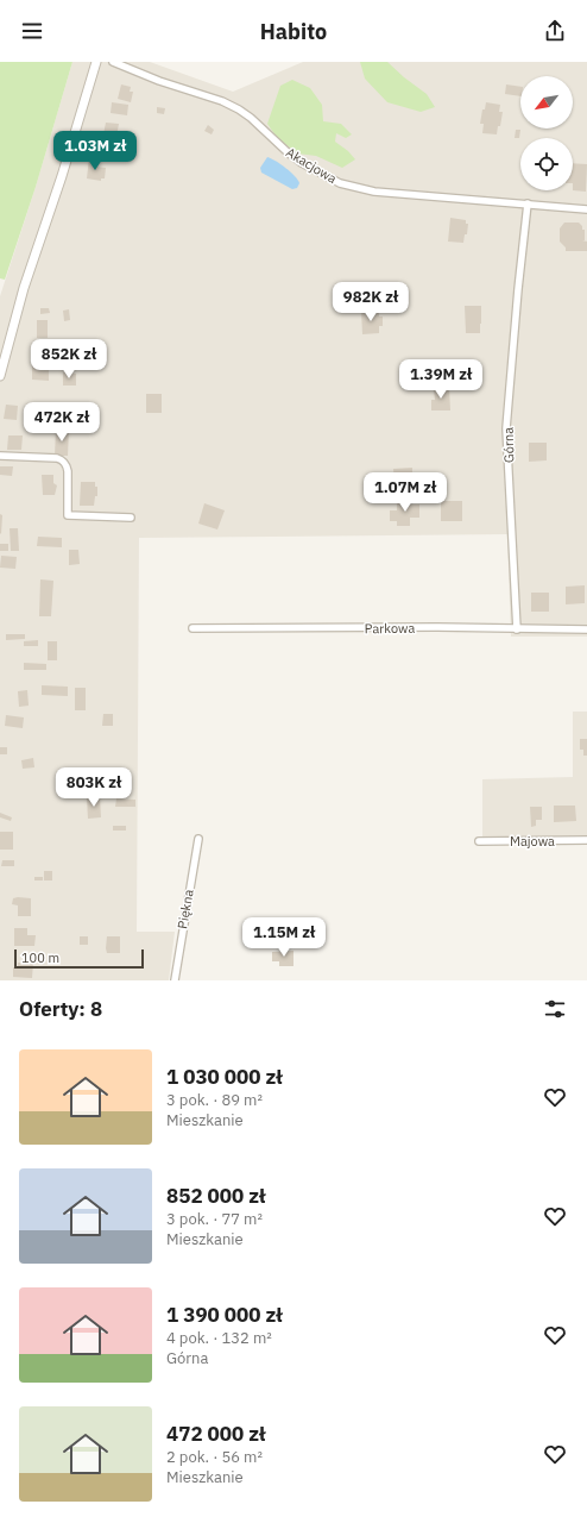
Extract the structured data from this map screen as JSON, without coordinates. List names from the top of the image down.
{
  "streets": {
    "street": [
      "Akacjowa",
      "Górna",
      "Parkowa",
      "Majowa",
      "Piękna"
    ]
  },
  "crossings": [
    ["Akacjowa", "Górna"],
    ["Górna", "Parkowa"]
  ],
  "scale_bar": "100 m",
  "north": "bottom left",
  "page": {
    "header": "Habito",
    "price": [
      "1.03M zł",
      "982K zł",
      "852K zł",
      "1.39M zł",
      "472K zł",
      "1.07M zł",
      "803K zł",
      "1.15M zł"
    ],
    "scale": "100 m",
    "heading": "Oferty: 8",
    "list": [
      {
        "name": "1 030 000 zł",
        "note": "3 pok. · 89 m² · Mieszkanie"
      },
      {
        "name": "852 000 zł",
        "note": "3 pok. · 77 m² · Mieszkanie"
      },
      {
        "name": "1 390 000 zł",
        "note": "4 pok. · 132 m² · Górna"
      },
      {
        "name": "472 000 zł",
        "note": "2 pok. · 56 m² · Mieszkanie"
      }
    ]
  }
}
